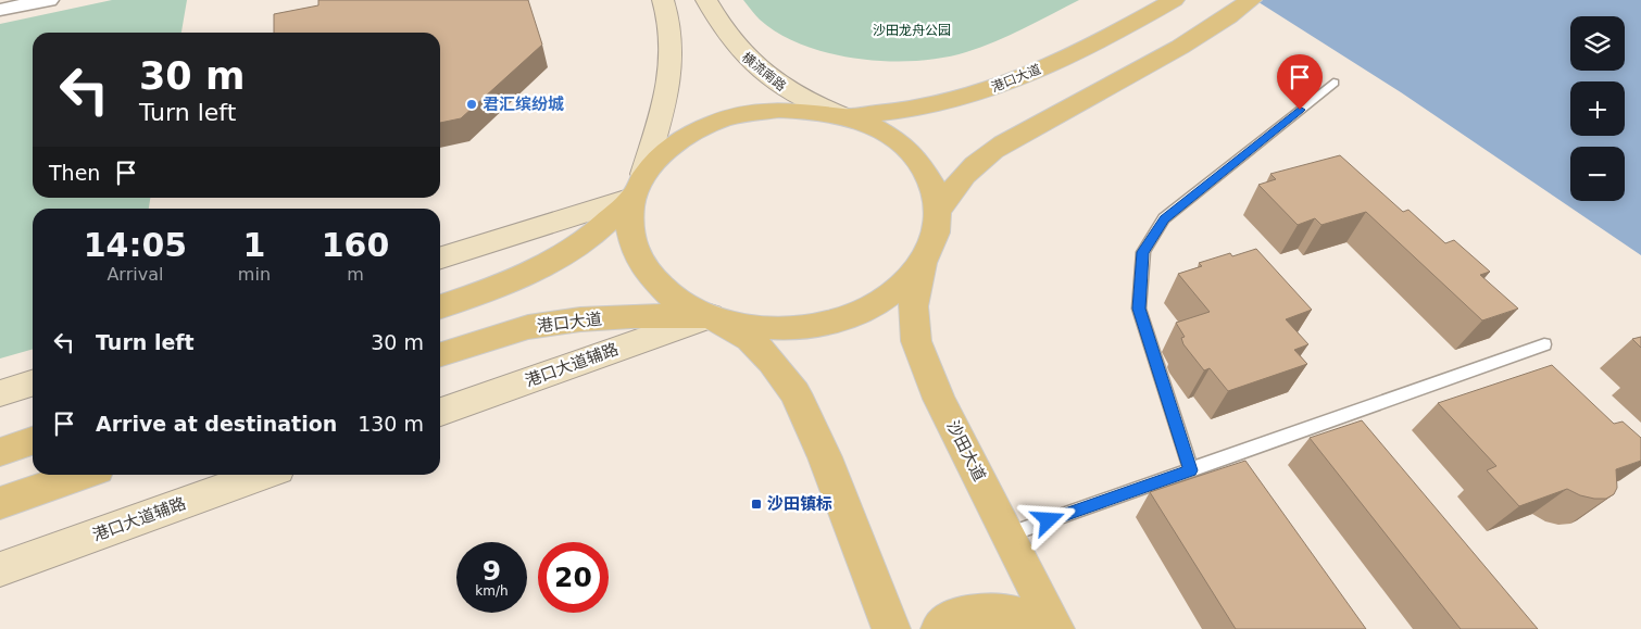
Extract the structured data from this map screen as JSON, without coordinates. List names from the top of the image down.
{
  "streets": {
    "main road": [
      "横流南路",
      "港口大道",
      "港口大道辅路",
      "沙田大道"
    ]
  },
  "crossings": [
    ["横流南路", "港口大道"],
    ["港口大道", "港口大道辅路"]
  ],
  "parks": ["沙田龙舟公园"],
  "places": {
    "other": ["君汇缤纷城"],
    "transit": ["沙田镇标"]
  },
  "page": {
    "map_buttons": ["+", "−"],
    "turn": ["30 m", "Turn left"],
    "then": "Then",
    "eta": [
      "14:05",
      "Arrival",
      "1",
      "min",
      "160",
      "m"
    ],
    "list": [
      {
        "name": "Turn left",
        "value": "30 m"
      },
      {
        "name": "Arrive at destination",
        "value": "130 m"
      }
    ],
    "speed": "9 km/h",
    "limit": "20"
  }
}
